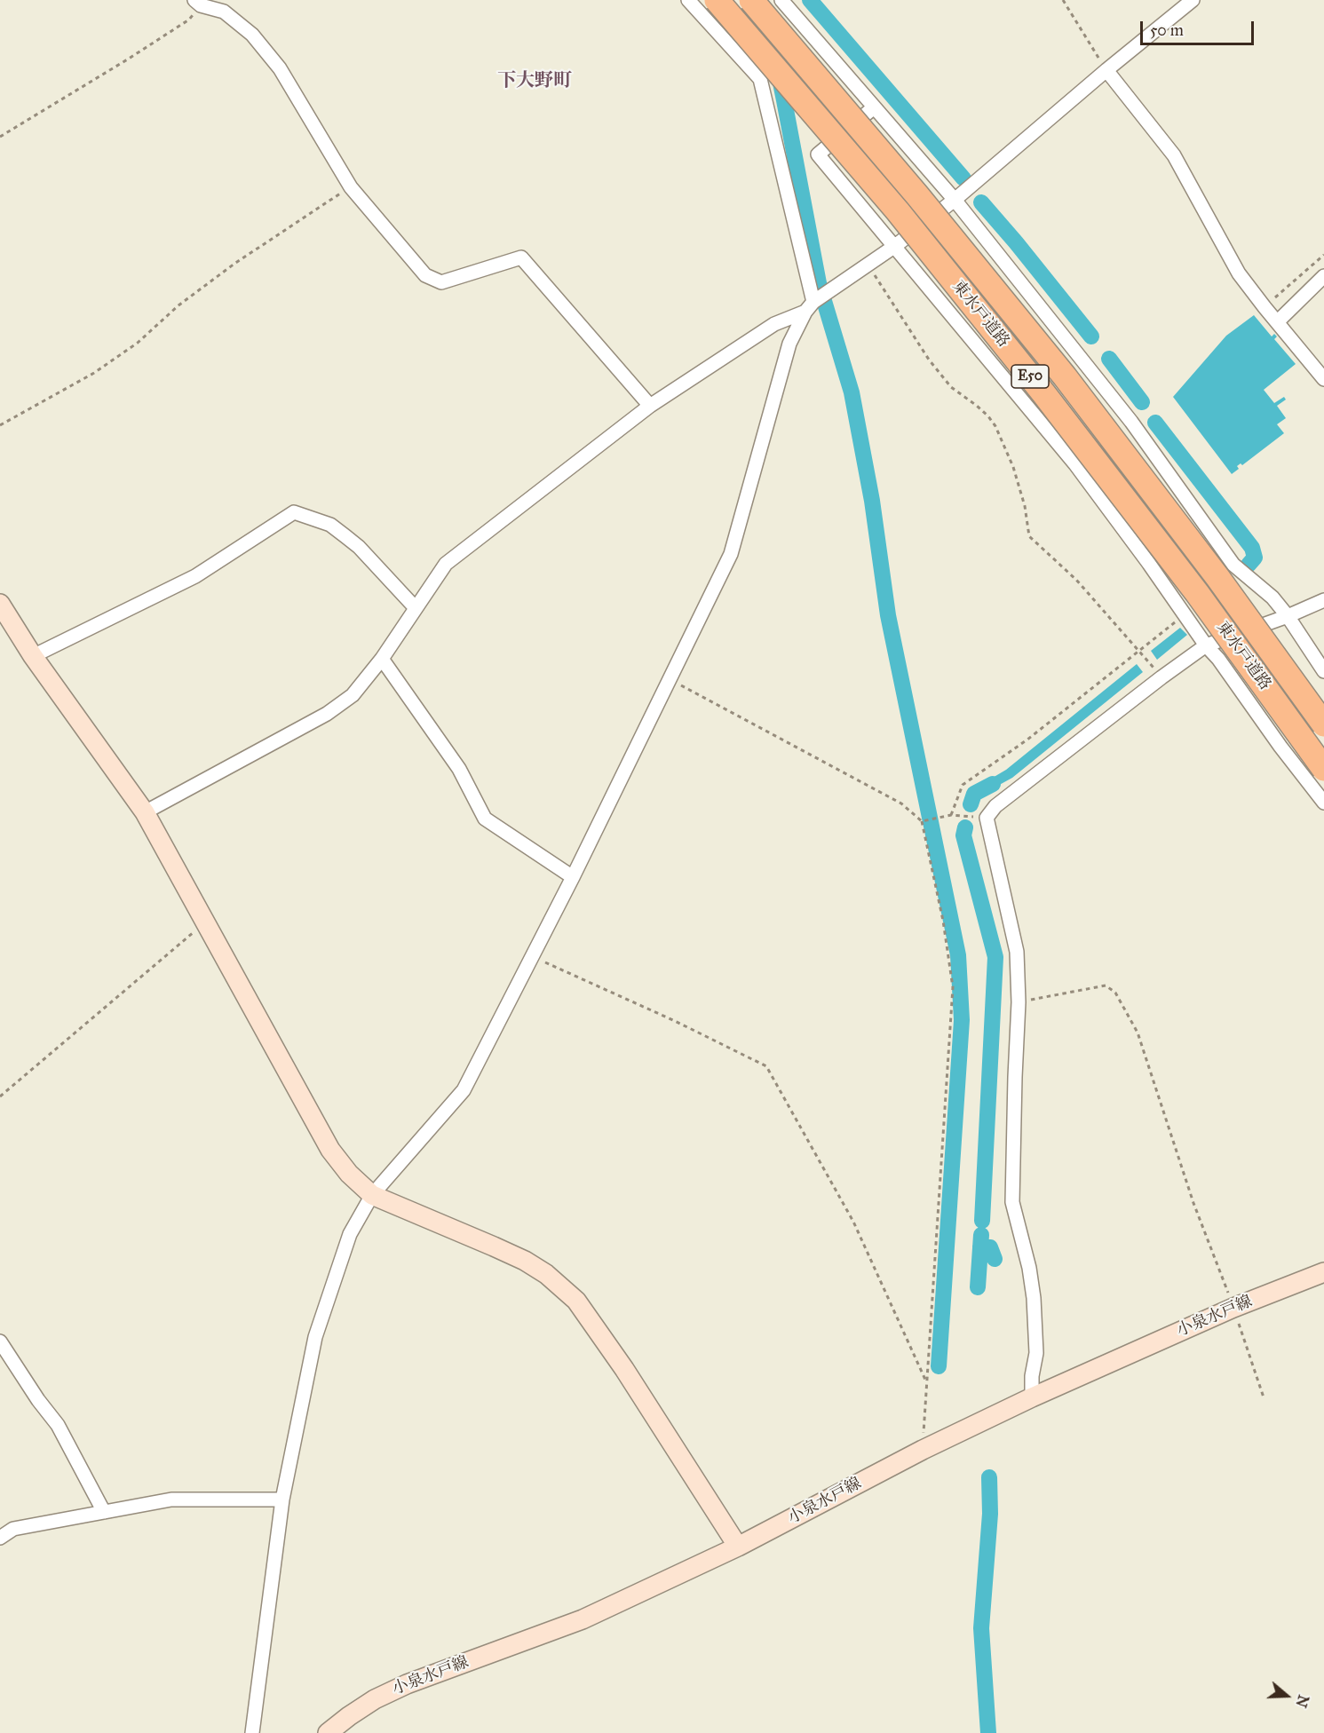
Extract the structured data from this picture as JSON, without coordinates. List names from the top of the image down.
{
  "streets": {
    "highway": ["東水戸道路", "E50"],
    "street": ["小泉水戸線"]
  },
  "districts": ["下大野町"],
  "scale_bar": "50 m",
  "north": "right"
}
